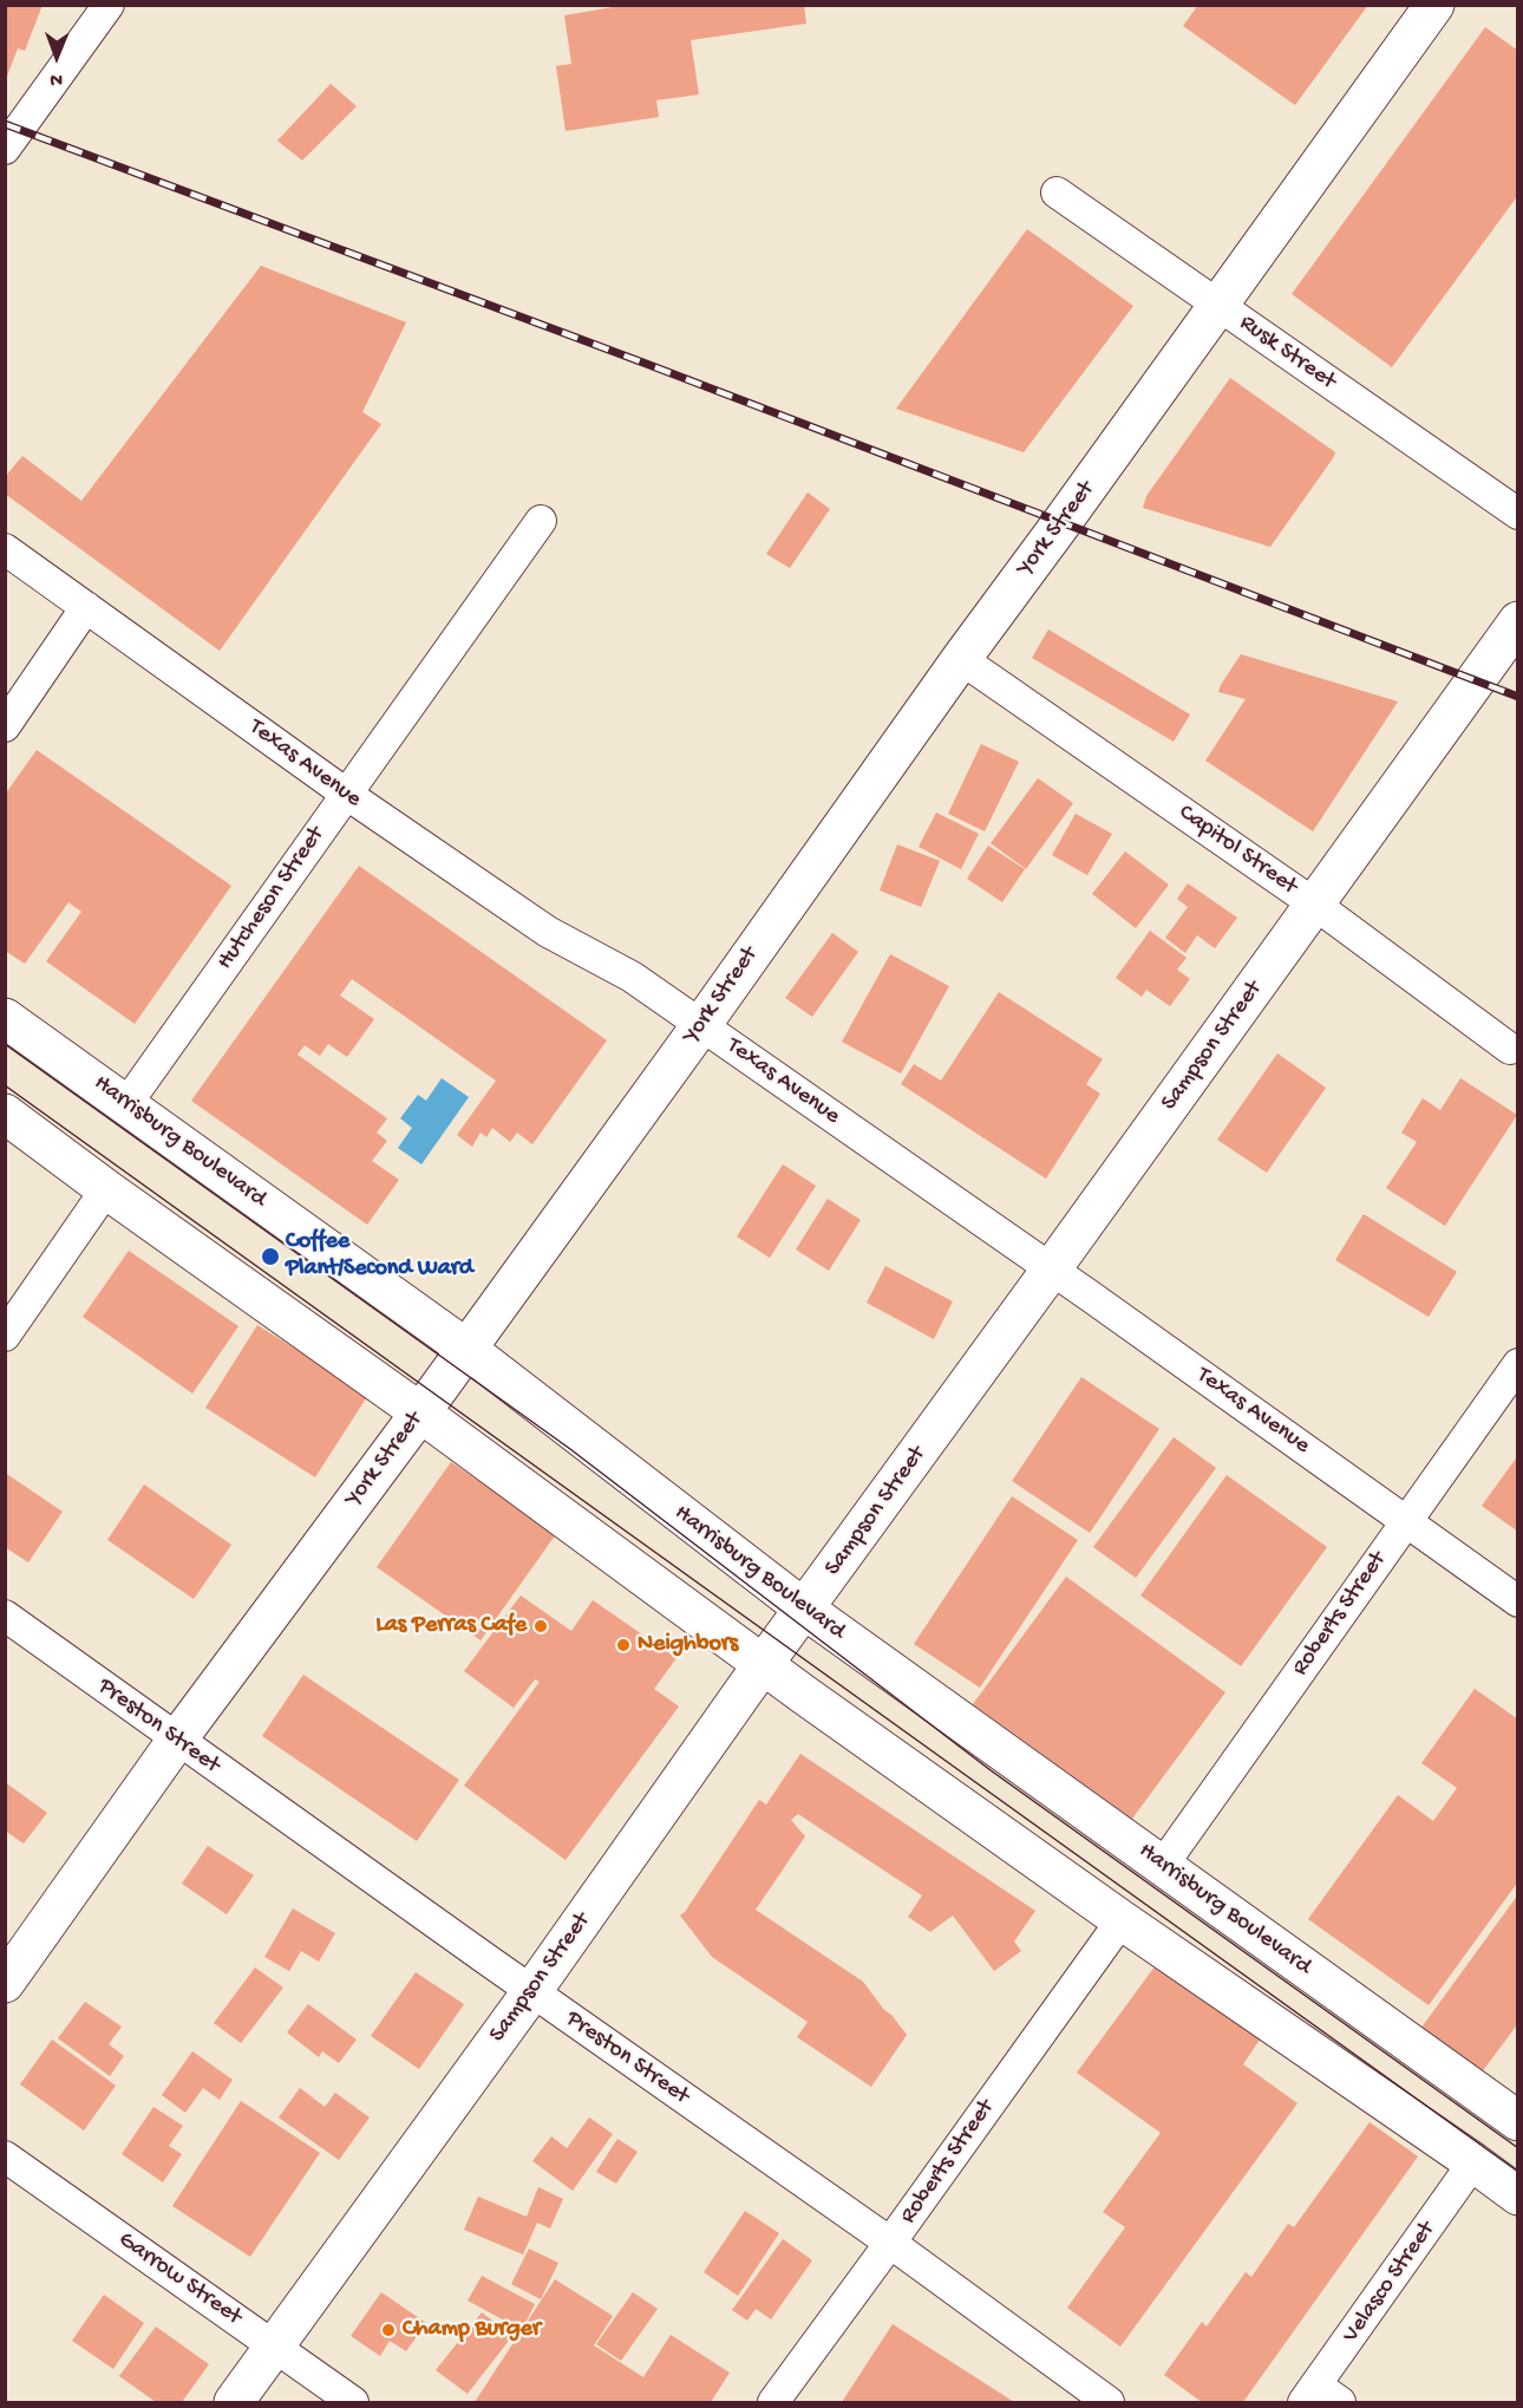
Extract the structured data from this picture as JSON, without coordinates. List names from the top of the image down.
{
  "streets": {
    "main road": ["York Street", "Sampson Street", "Harrisburg Boulevard"],
    "street": [
      "Rusk Street",
      "Texas Avenue",
      "Capitol Street",
      "Hutcheson Street",
      "Roberts Street",
      "Preston Street",
      "Garrow Street",
      "Velasco Street"
    ]
  },
  "crossings": [
    ["Rusk Street", "York Street"],
    ["York Street", "Texas Avenue"],
    ["York Street", "Capitol Street"],
    ["York Street", "Harrisburg Boulevard"],
    ["York Street", "Preston Street"],
    ["Texas Avenue", "Hutcheson Street"],
    ["Texas Avenue", "Sampson Street"],
    ["Texas Avenue", "Roberts Street"],
    ["Capitol Street", "Sampson Street"],
    ["Hutcheson Street", "Harrisburg Boulevard"],
    ["Sampson Street", "Harrisburg Boulevard"],
    ["Sampson Street", "Preston Street"],
    ["Sampson Street", "Garrow Street"],
    ["Harrisburg Boulevard", "Roberts Street"],
    ["Roberts Street", "Preston Street"]
  ],
  "places": [
    "Coffee Plant/Second Ward",
    "Las Perras Cafe",
    "Neighbors",
    "Champ Burger"
  ],
  "north": "bottom"
}
